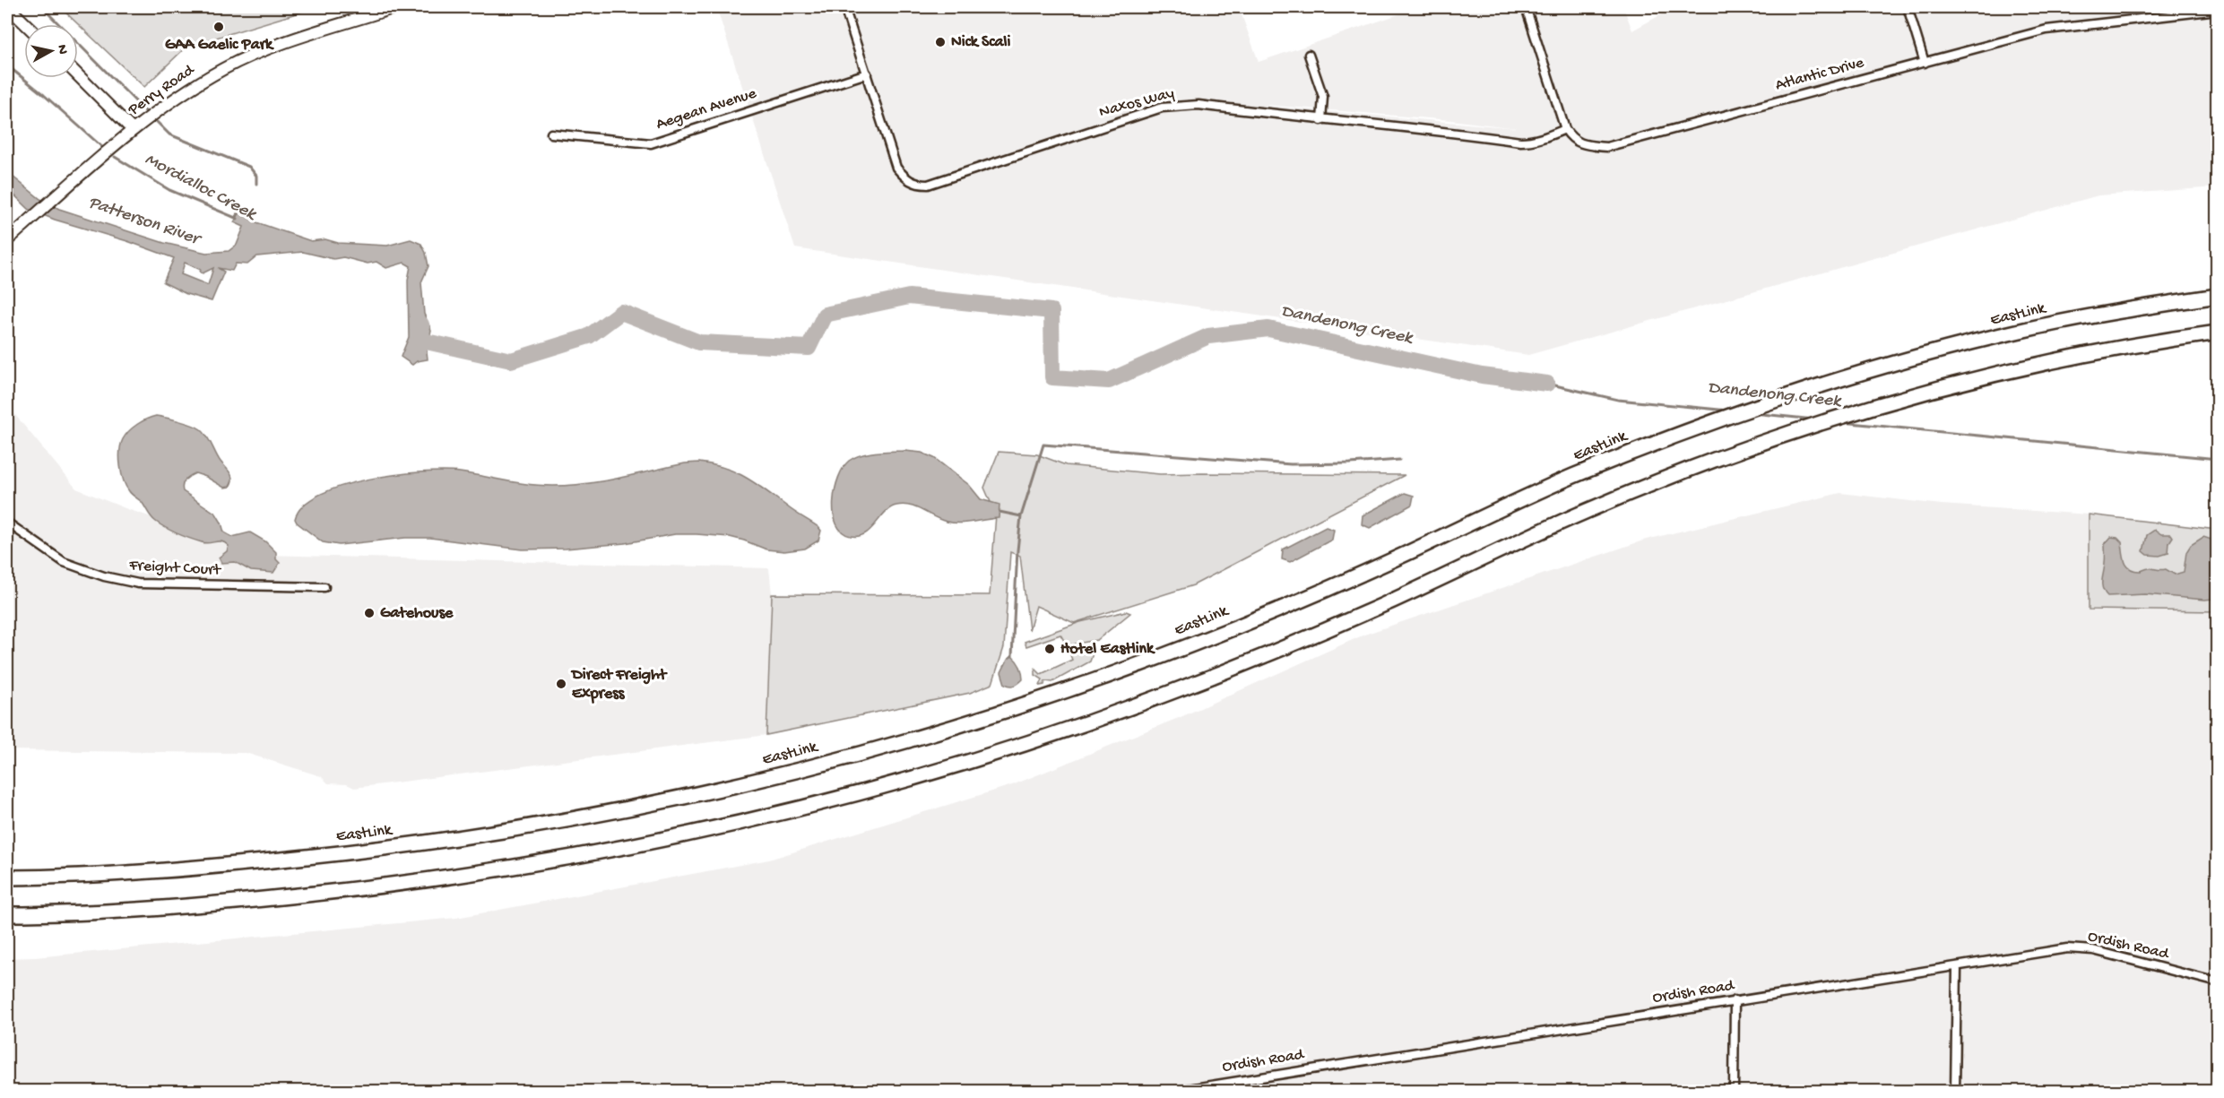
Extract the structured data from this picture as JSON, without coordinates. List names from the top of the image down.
{
  "streets": {
    "highway": ["EastLink"],
    "main road": ["Perry Road"],
    "street": [
      "Atlantic Drive",
      "Naxos Way",
      "Aegean Avenue",
      "Freight Court",
      "Ordish Road"
    ]
  },
  "crossings": [
    ["Atlantic Drive", "Naxos Way"],
    ["Naxos Way", "Aegean Avenue"]
  ],
  "water": ["Mordialloc Creek", "Patterson River", "Dandenong Creek"],
  "places": [
    "GAA Gaelic Park",
    "Nick Scali",
    "Gatehouse",
    "Hotel Eastlink",
    "Direct Freight Express"
  ],
  "north": "right"
}
